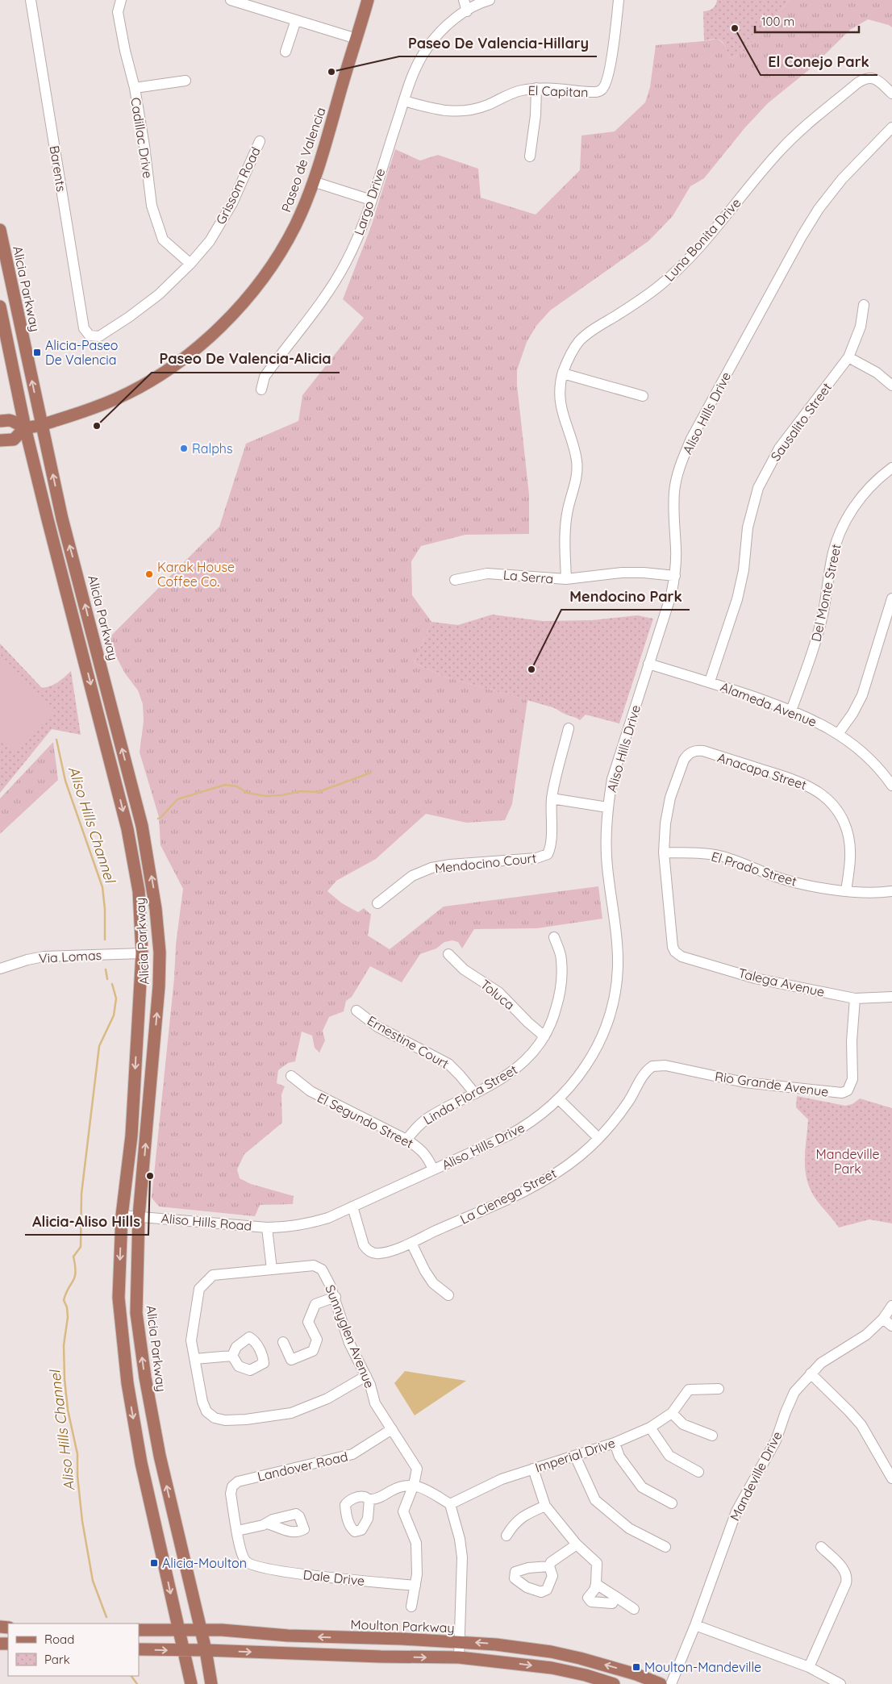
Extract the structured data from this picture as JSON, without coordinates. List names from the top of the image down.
{
  "streets": {
    "main road": ["Paseo de Valencia", "Alicia Parkway", "Moulton Parkway"],
    "street": [
      "El Capitan",
      "Cadillac Drive",
      "Barents",
      "Grissom Road",
      "Largo Drive",
      "Luna Bonita Drive",
      "Aliso Hills Drive",
      "Sausalito Street",
      "La Serra",
      "Del Monte Street",
      "Alameda Avenue",
      "Anacapa Street",
      "Mendocino Court",
      "El Prado Street",
      "Via Lomas",
      "Talega Avenue",
      "Toluca",
      "Ernestine Court",
      "Rio Grande Avenue",
      "Linda Flora Street",
      "El Segundo Street",
      "La Cienega Street",
      "Aliso Hills Road",
      "Sunnyglen Avenue",
      "Imperial Drive",
      "Landover Road",
      "Mandeville Drive",
      "Dale Drive"
    ]
  },
  "crossings": [
    ["El Capitan", "Largo Drive"],
    ["Cadillac Drive", "Grissom Road"],
    ["Paseo de Valencia", "Alicia Parkway"],
    ["Barents", "Grissom Road"],
    ["Luna Bonita Drive", "La Serra"],
    ["Alicia Parkway", "Via Lomas"],
    ["Alicia Parkway", "Aliso Hills Road"],
    ["Alicia Parkway", "Moulton Parkway"],
    ["Aliso Hills Drive", "La Serra"],
    ["Aliso Hills Drive", "Alameda Avenue"],
    ["Aliso Hills Drive", "El Segundo Street"],
    ["Aliso Hills Drive", "La Cienega Street"],
    ["Aliso Hills Drive", "Aliso Hills Road"],
    ["Sausalito Street", "Alameda Avenue"],
    ["Del Monte Street", "Alameda Avenue"],
    ["Anacapa Street", "El Prado Street"],
    ["Anacapa Street", "Talega Avenue"],
    ["El Prado Street", "Talega Avenue"],
    ["Talega Avenue", "Rio Grande Avenue"],
    ["Toluca", "Linda Flora Street"],
    ["Ernestine Court", "Linda Flora Street"],
    ["Rio Grande Avenue", "La Cienega Street"],
    ["Linda Flora Street", "El Segundo Street"],
    ["Sunnyglen Avenue", "Landover Road"],
    ["Sunnyglen Avenue", "Dale Drive"],
    ["Landover Road", "Dale Drive"]
  ],
  "water": ["Aliso Hills Channel"],
  "parks": ["Mandeville Park"],
  "places": {
    "other": [
      "El Conejo Park",
      "Paseo De Valencia-Hillary",
      "Paseo De Valencia-Alicia",
      "Ralphs",
      "Karak House Coffee Co.",
      "Mendocino Park",
      "Alicia-Aliso Hills"
    ],
    "transit": ["Alicia-Paseo De Valencia", "Alicia-Moulton", "Moulton-Mandeville"]
  },
  "legend": ["Road", "Park"],
  "scale_bar": "100 m"
}
